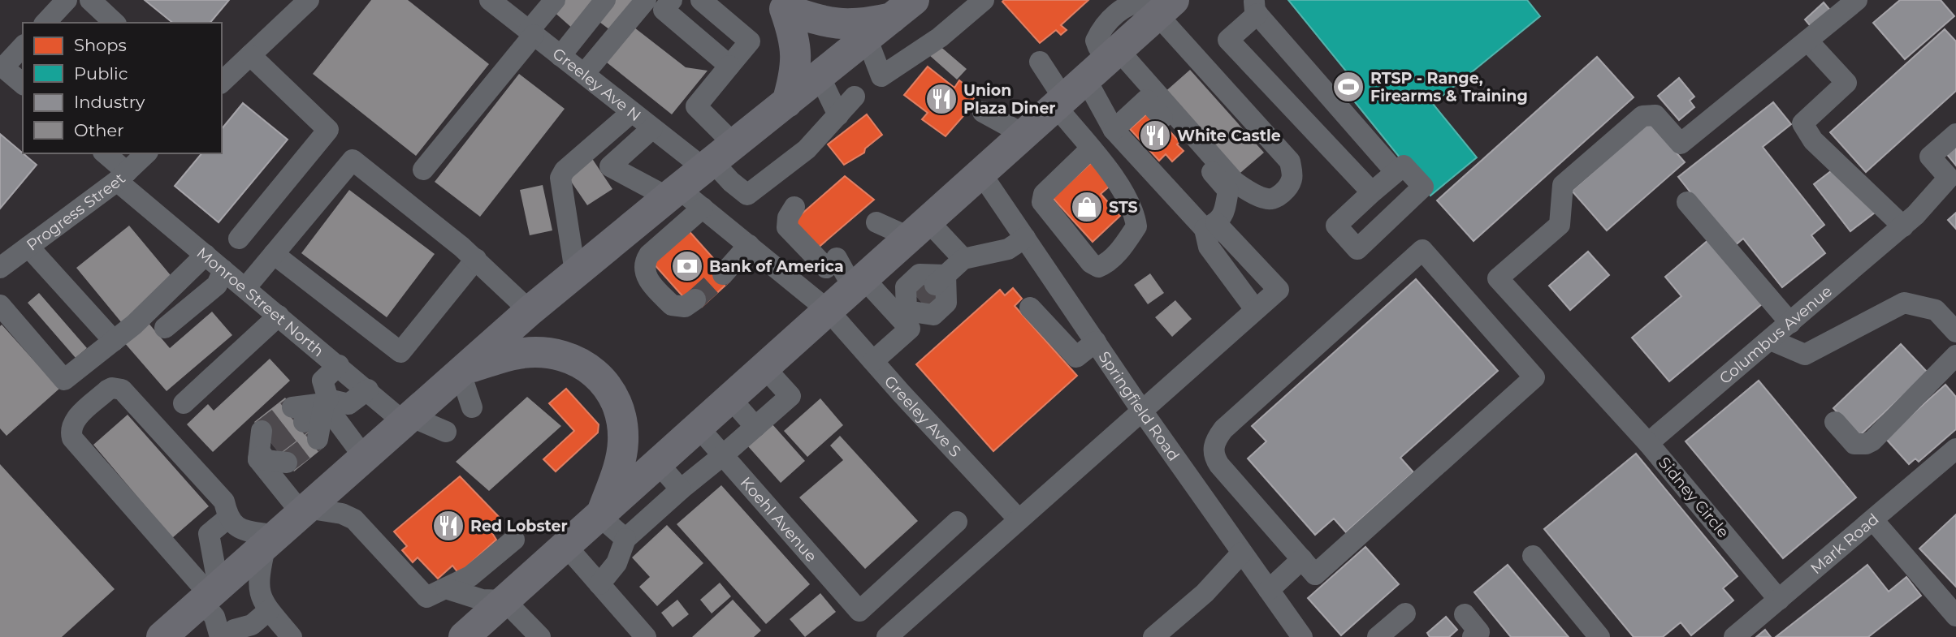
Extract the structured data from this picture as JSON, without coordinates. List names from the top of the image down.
{
  "streets": {
    "street": [
      "Greeley Ave N",
      "Progress Street",
      "Monroe Street North",
      "Columbus Avenue",
      "Springfield Road",
      "Greeley Ave S",
      "Sidney Circle",
      "Koehl Avenue",
      "Mark Road"
    ]
  },
  "crossings": [
    ["Greeley Ave N", "Greeley Ave S"],
    ["Progress Street", "Monroe Street North"],
    ["Columbus Avenue", "Sidney Circle"],
    ["Sidney Circle", "Mark Road"]
  ],
  "places": {
    "sports": ["RTSP - Range, Firearms & Training"],
    "restaurant": ["Union Plaza Diner", "White Castle", "Red Lobster"],
    "shop": ["STS"],
    "bank": ["Bank of America"]
  },
  "legend": [
    "Shops",
    "Public",
    "Industry",
    "Other"
  ]
}
